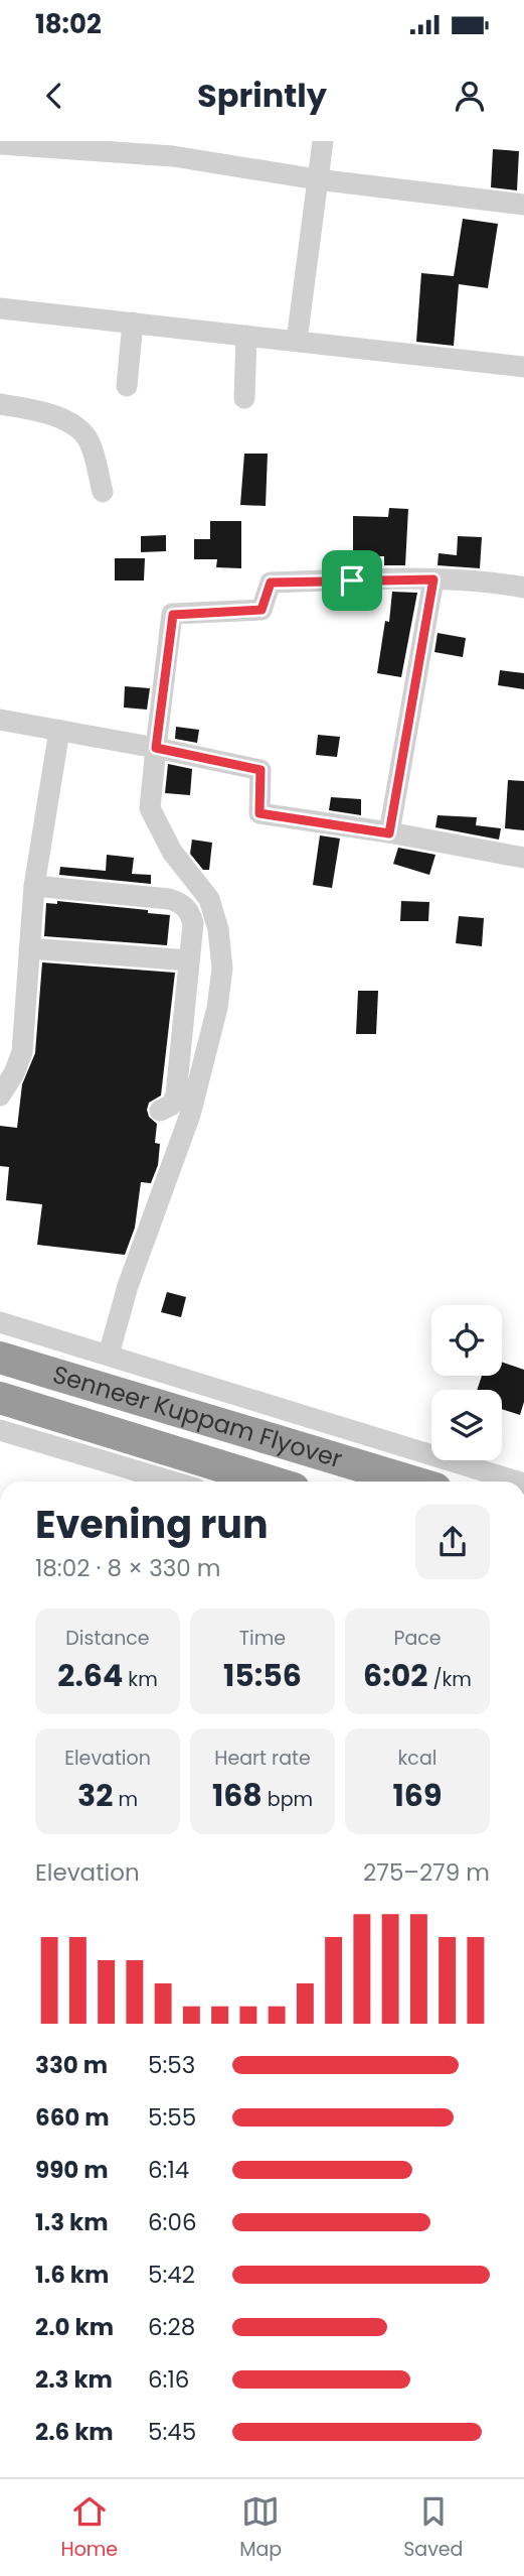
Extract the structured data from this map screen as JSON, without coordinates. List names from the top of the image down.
{
  "streets": {
    "highway": ["Senneer Kuppam Flyover"]
  },
  "page": {
    "status": "18:02",
    "header": "Sprintly",
    "heading": ["Evening run", "18:02 · 8 × 330 m"],
    "stats": [
      ["Distance", "2.64 km"],
      ["Time", "15:56"],
      ["Pace", "6:02 /km"],
      ["Elevation", "32 m"],
      ["Heart rate", "168 bpm"],
      ["kcal", "169"]
    ],
    "chart": ["Elevation", "275–279 m"],
    "list": [
      {
        "name": "330 m",
        "note": "5:53"
      },
      {
        "name": "660 m",
        "note": "5:55"
      },
      {
        "name": "990 m",
        "note": "6:14"
      },
      {
        "name": "1.3 km",
        "note": "6:06"
      },
      {
        "name": "1.6 km",
        "note": "5:42"
      },
      {
        "name": "2.0 km",
        "note": "6:28"
      },
      {
        "name": "2.3 km",
        "note": "6:16"
      },
      {
        "name": "2.6 km",
        "note": "5:45"
      }
    ],
    "tabs": ["Home", "Map", "Saved"]
  }
}
